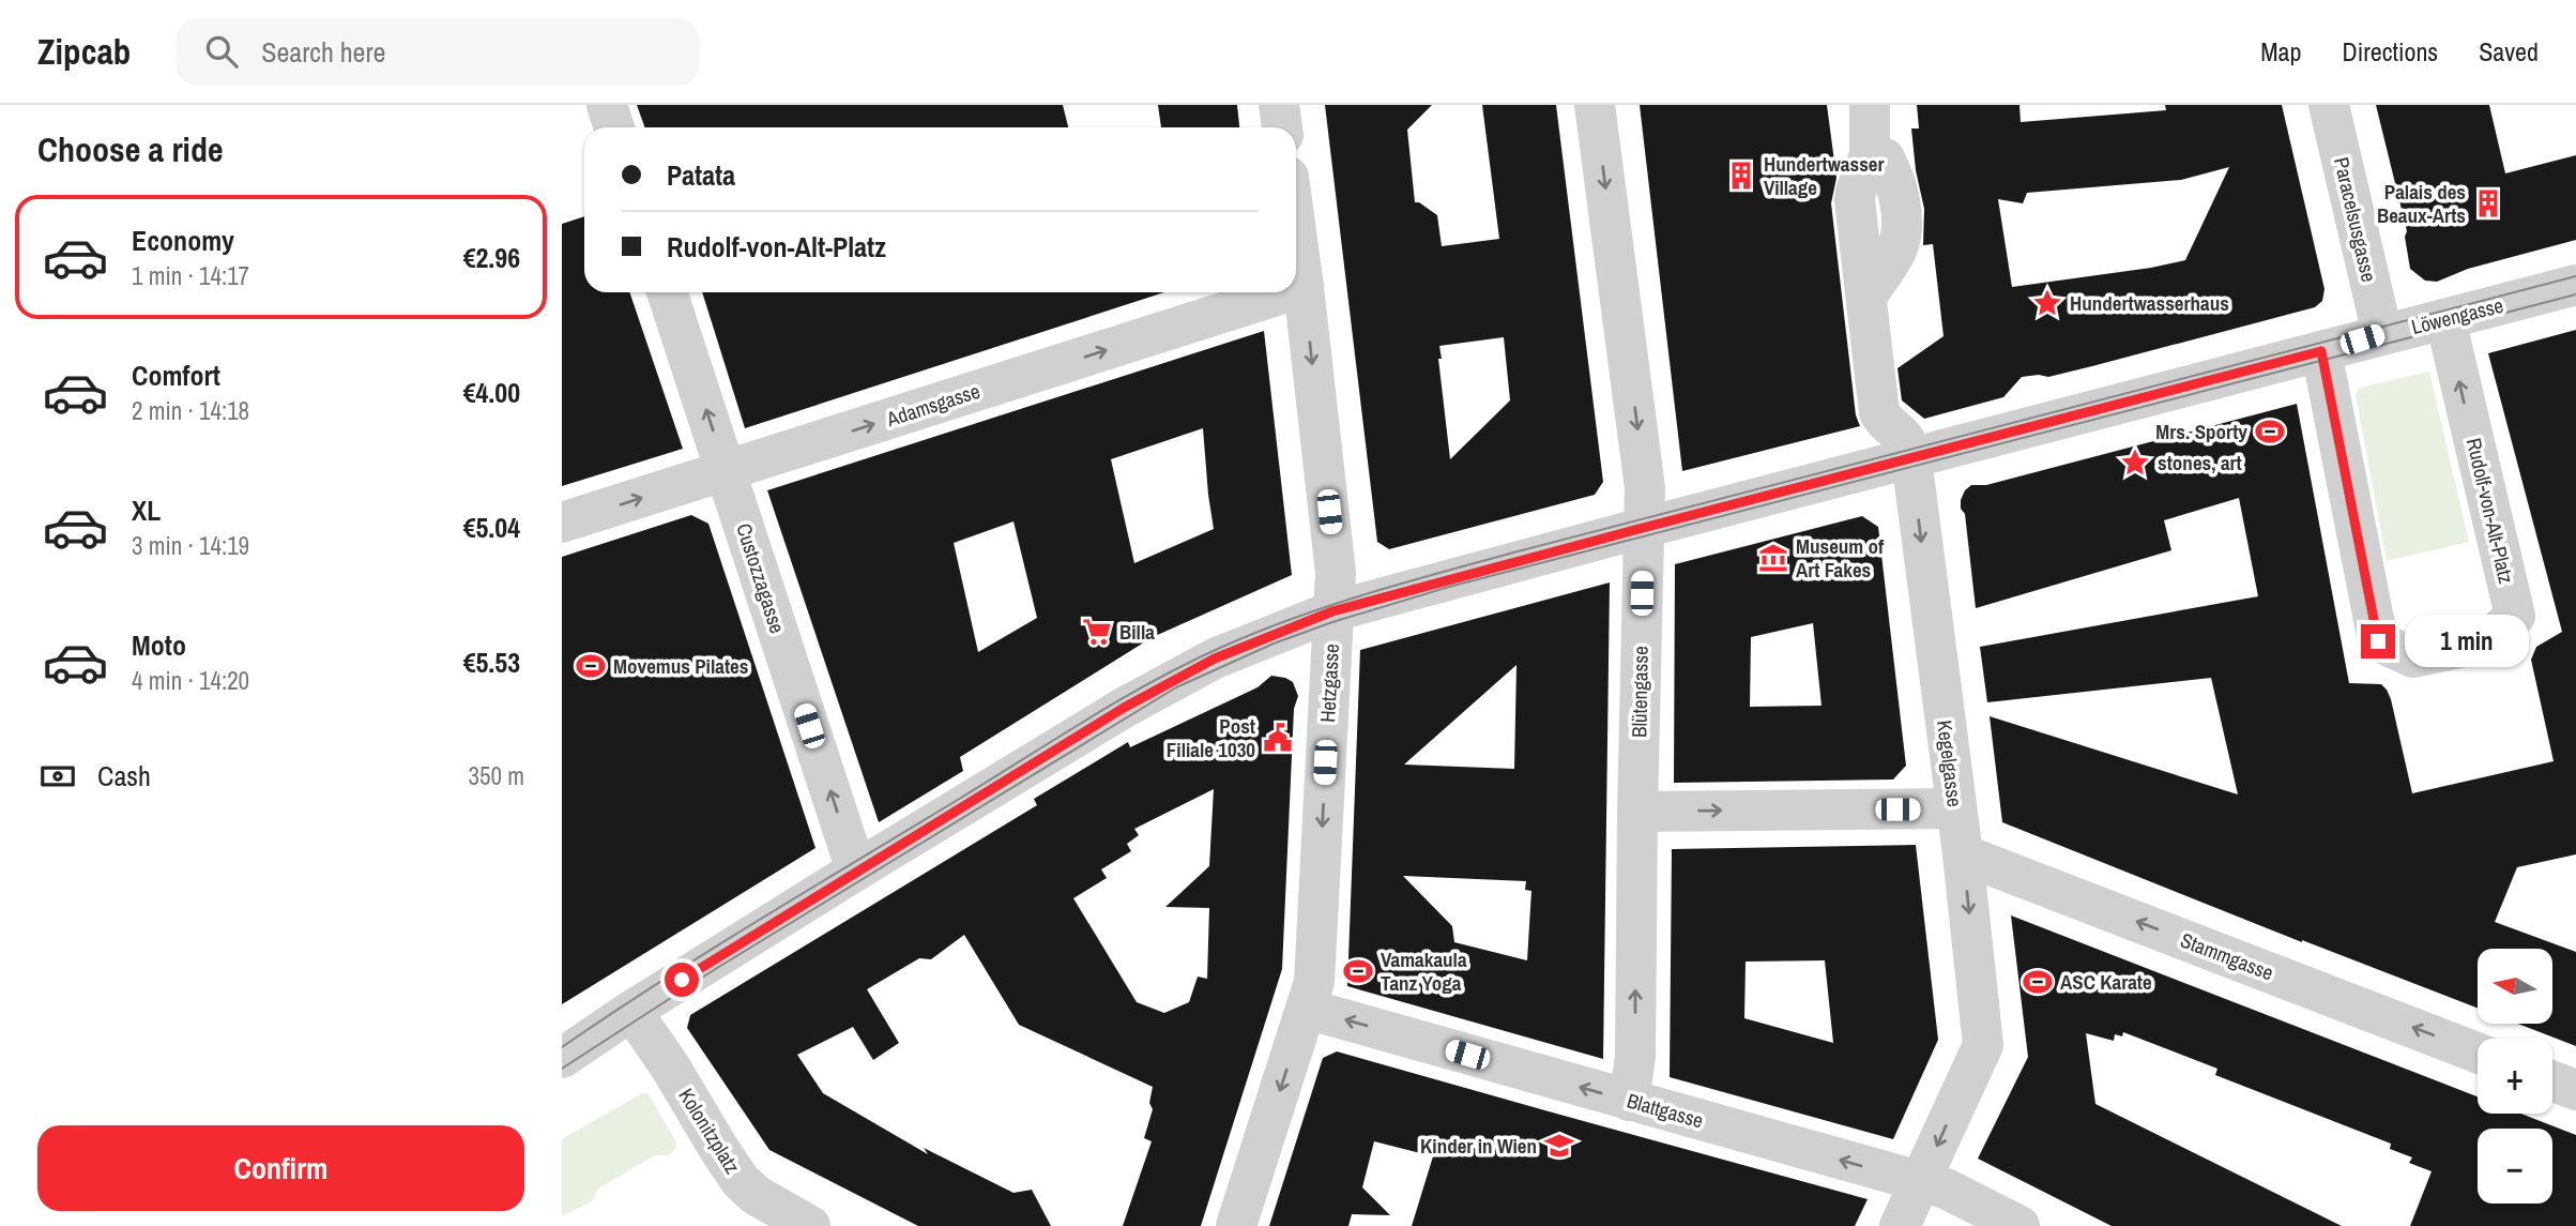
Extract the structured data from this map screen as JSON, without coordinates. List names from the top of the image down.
{
  "streets": {
    "street": [
      "Paracelsusgasse",
      "Löwengasse",
      "Adamsgasse",
      "Rudolf-von-Alt-Platz",
      "Custozzagasse",
      "Hetzgasse",
      "Blütengasse",
      "Kegelgasse",
      "Stammgasse",
      "Blattgasse",
      "Kolonitzplatz"
    ]
  },
  "crossings": [
    ["Paracelsusgasse", "Löwengasse"],
    ["Löwengasse", "Rudolf-von-Alt-Platz"],
    ["Löwengasse", "Custozzagasse"],
    ["Löwengasse", "Hetzgasse"],
    ["Löwengasse", "Blütengasse"],
    ["Löwengasse", "Kegelgasse"],
    ["Löwengasse", "Kolonitzplatz"],
    ["Adamsgasse", "Custozzagasse"],
    ["Adamsgasse", "Hetzgasse"],
    ["Hetzgasse", "Blattgasse"],
    ["Blütengasse", "Blattgasse"],
    ["Kegelgasse", "Stammgasse"],
    ["Kegelgasse", "Blattgasse"]
  ],
  "one_way": [
    "Adamsgasse",
    "Custozzagasse",
    "Hetzgasse",
    "Kegelgasse",
    "Stammgasse"
  ],
  "places": {
    "building": ["Hundertwasser Village", "Palais des Beaux-Arts"],
    "place": ["Hundertwasserhaus", "stones, art"],
    "sports": [
      "Mrs. Sporty",
      "Movemus Pilates",
      "Vamakaula Tanz Yoga",
      "ASC Karate"
    ],
    "museum": ["Museum of Art Fakes"],
    "supermarket": ["Billa"],
    "public building": ["Post Filiale 1030"],
    "school or university": ["Kinder in Wien"]
  },
  "north": "left",
  "page": {
    "header": "Zipcab",
    "search": "Search here",
    "nav": ["Map", "Directions", "Saved"],
    "heading": "Choose a ride",
    "banner": ["Patata", "Rudolf-von-Alt-Platz"],
    "list": [
      {
        "name": "Economy",
        "note": "1 min · 14:17",
        "value": "€2.96"
      },
      {
        "name": "Comfort",
        "note": "2 min · 14:18",
        "value": "€4.00"
      },
      {
        "name": "XL",
        "note": "3 min · 14:19",
        "value": "€5.04"
      },
      {
        "name": "Moto",
        "note": "4 min · 14:20",
        "value": "€5.53"
      }
    ],
    "bubble": "1 min",
    "pay": ["Cash", "350 m"],
    "map_buttons": ["+", "−"],
    "buttons": "Confirm"
  }
}
